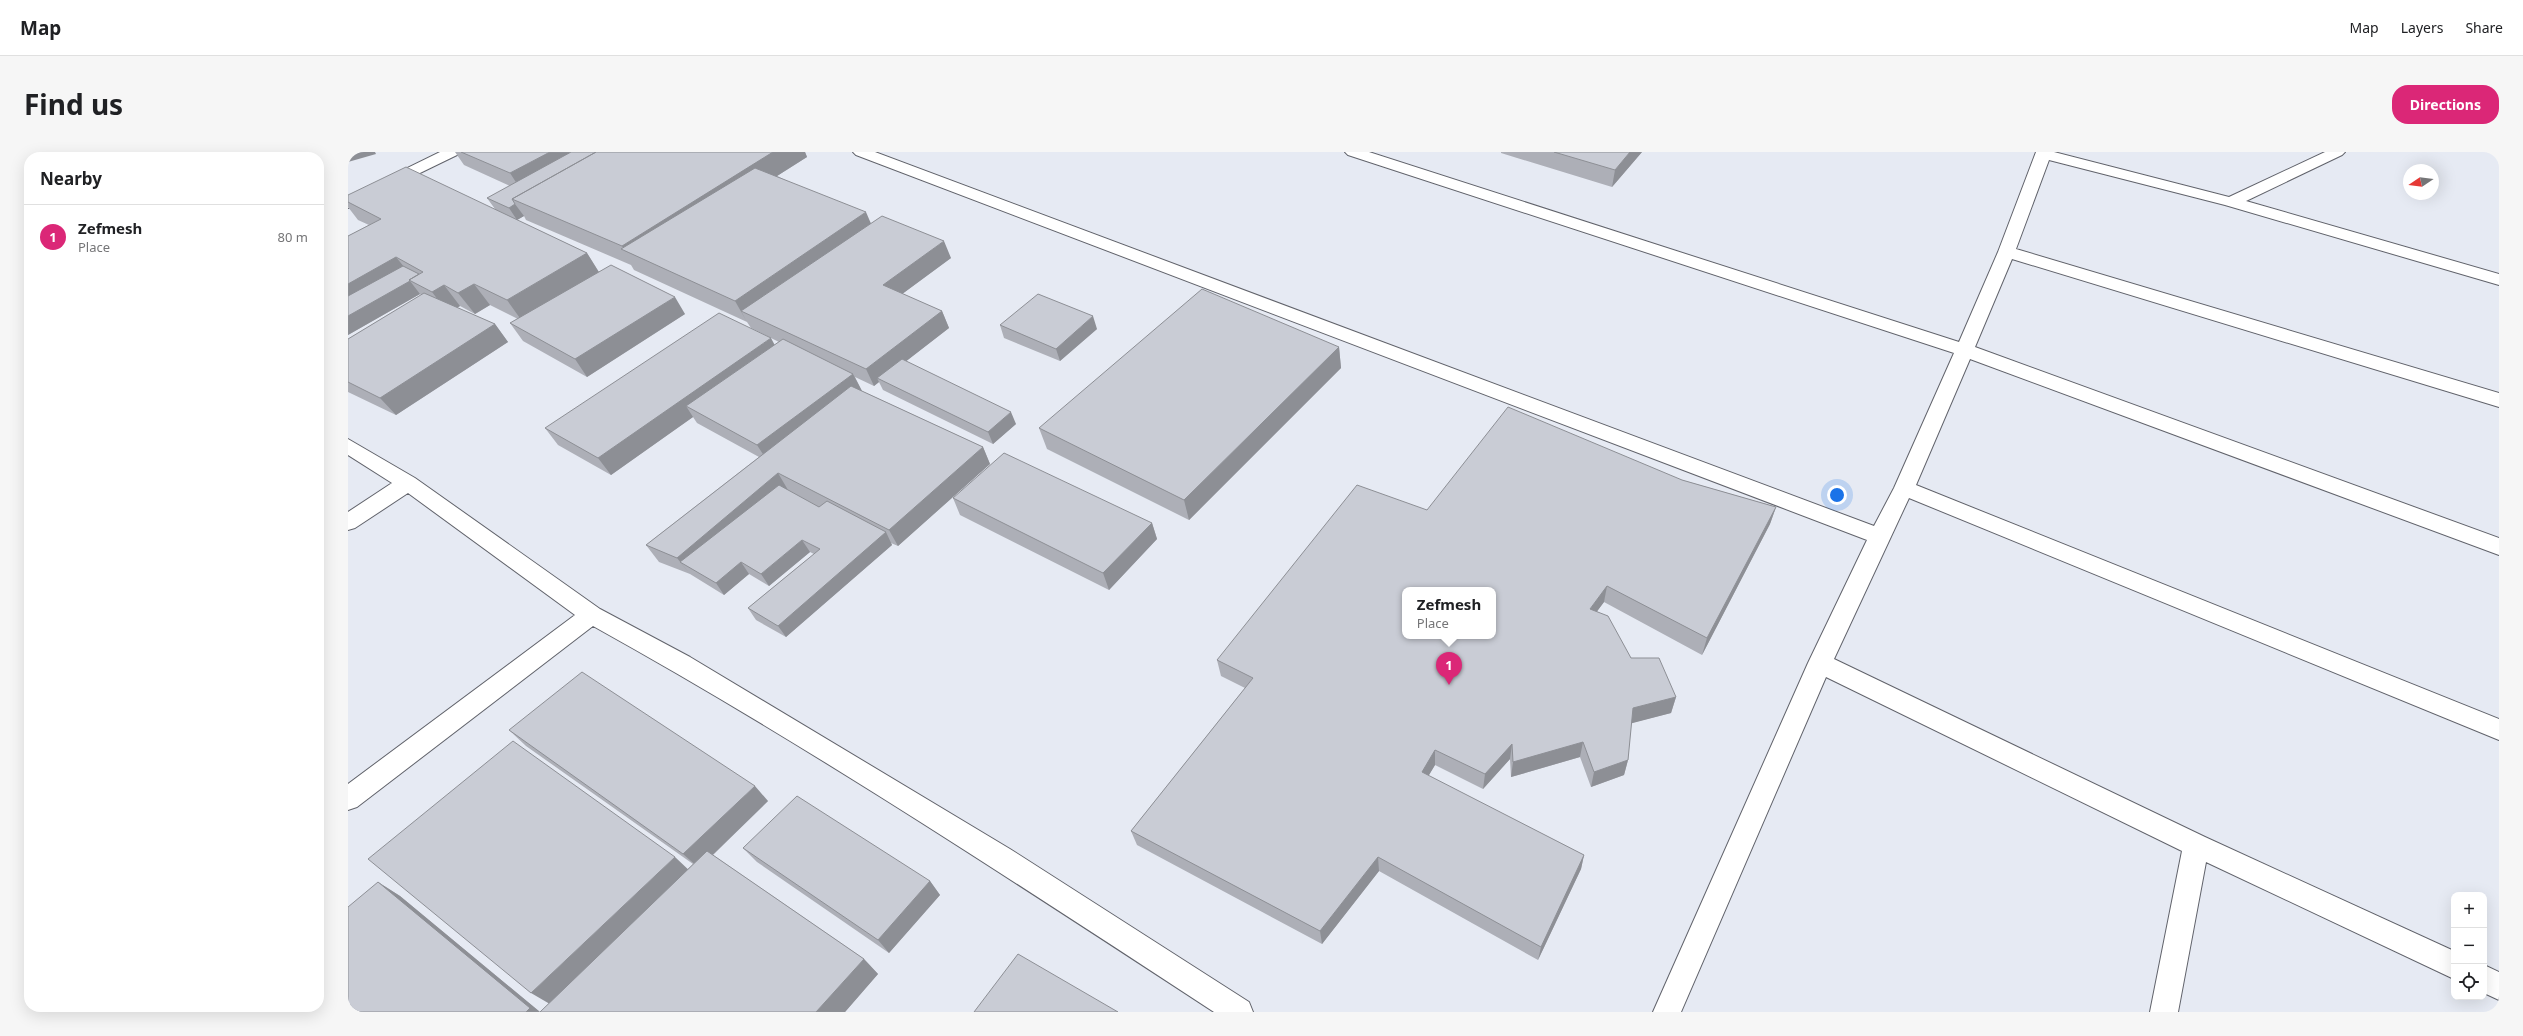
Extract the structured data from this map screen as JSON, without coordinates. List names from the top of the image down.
{
  "north": "left",
  "page": {
    "header": "Map",
    "nav": ["Map", "Layers", "Share"],
    "title": "Find us",
    "buttons": "Directions",
    "heading": "Nearby",
    "list": [
      {
        "mark": "1",
        "name": "Zefmesh",
        "note": "Place",
        "value": "80 m"
      }
    ],
    "popup": ["Zefmesh", "Place"],
    "pins": "1",
    "map_buttons": ["+", "−"]
  }
}
